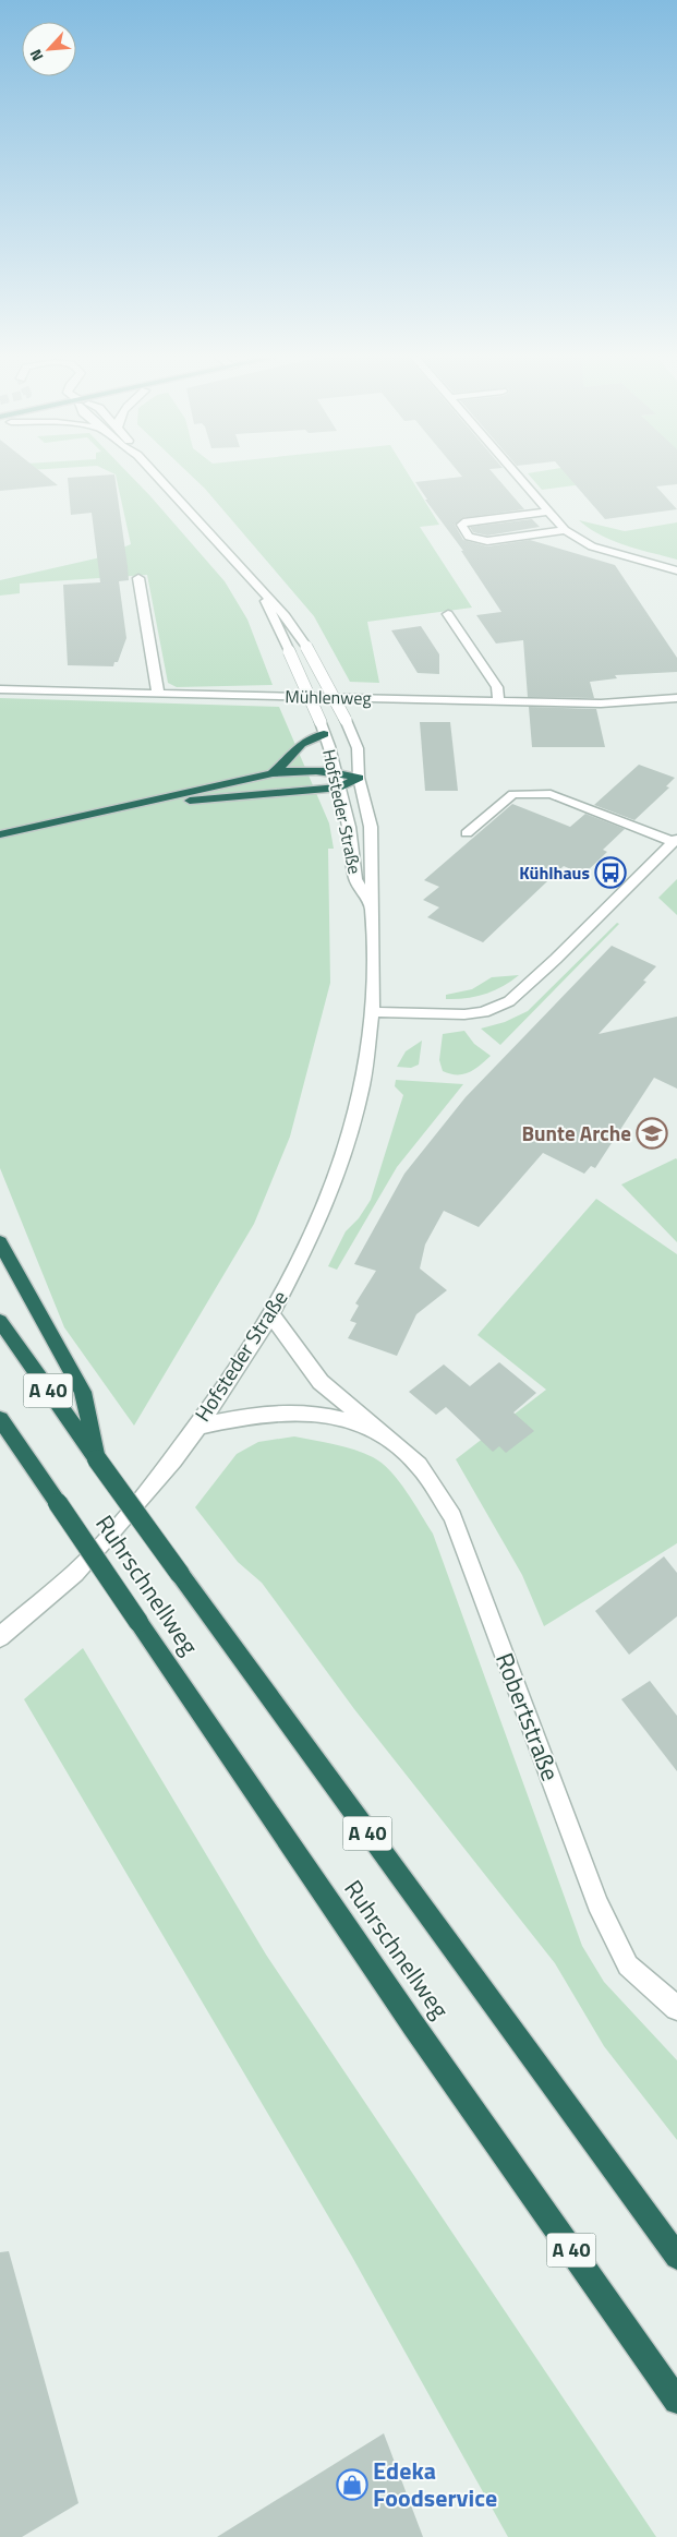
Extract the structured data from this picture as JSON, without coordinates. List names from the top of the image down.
{
  "streets": {
    "highway": ["A 40", "Ruhrschnellweg"],
    "street": ["Mühlenweg", "Hofsteder Straße", "Robertstraße"]
  },
  "crossings": [
    ["Hofsteder Straße", "Robertstraße"]
  ],
  "places": {
    "bus stop": ["Kühlhaus"],
    "school or university": ["Bunte Arche"],
    "shop": ["Edeka Foodservice"]
  },
  "north": "bottom left"
}
